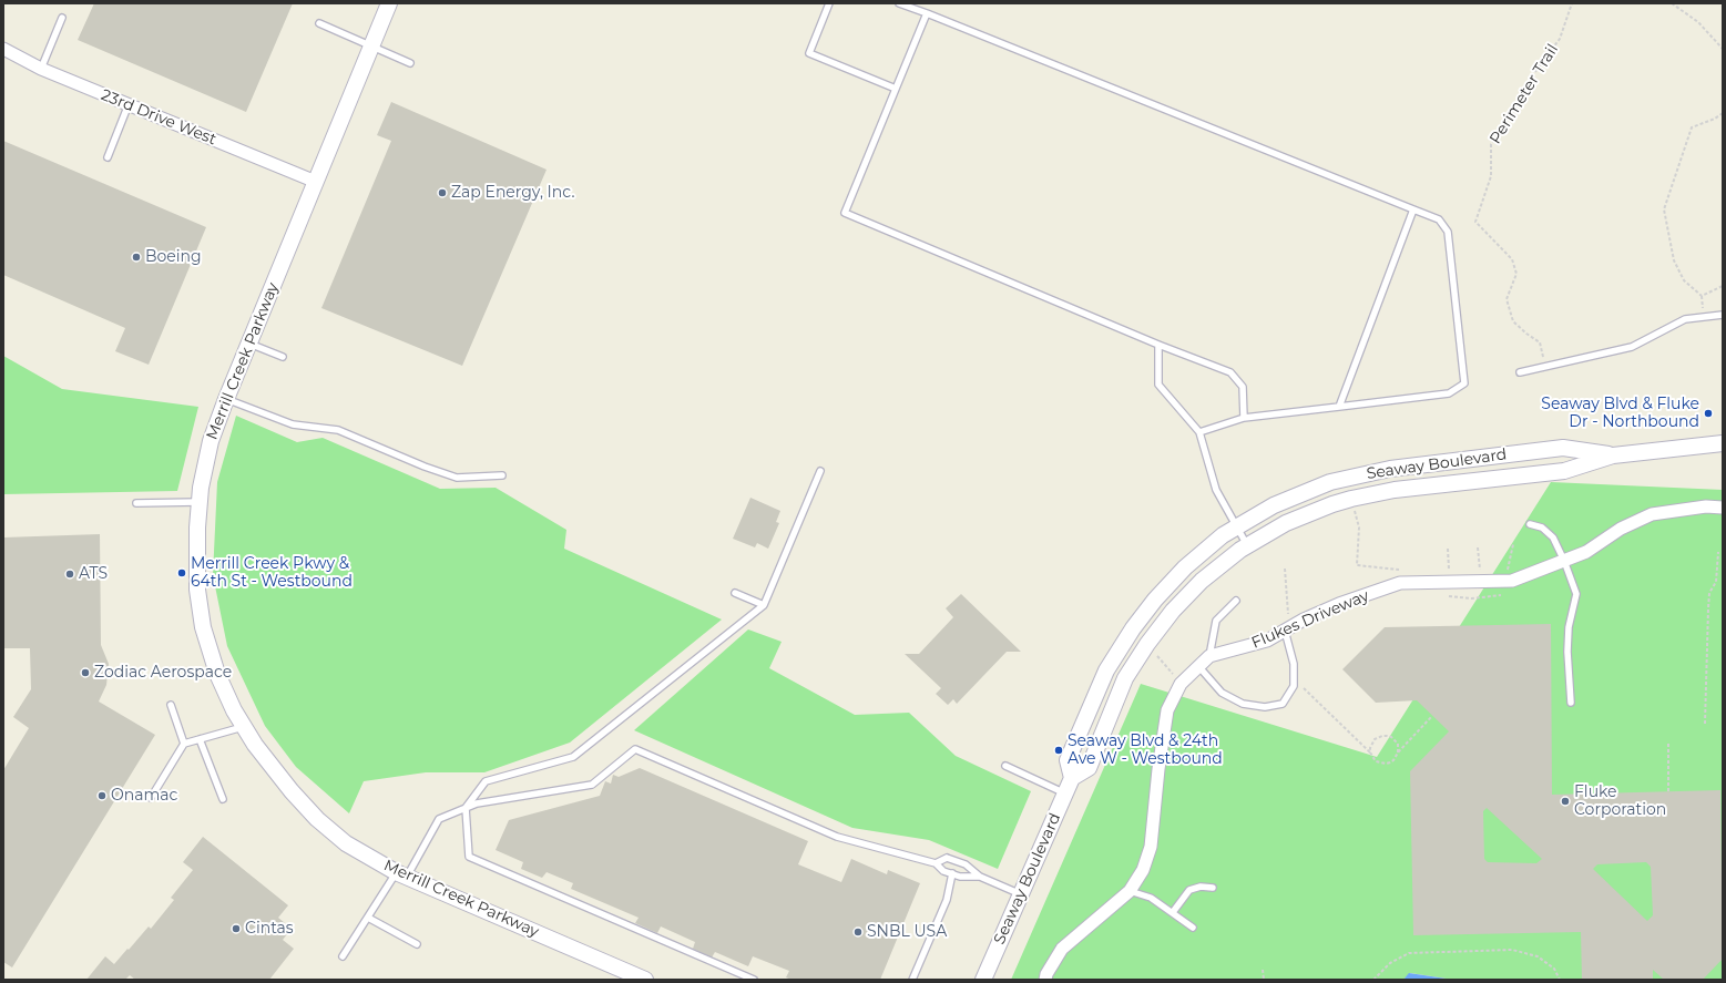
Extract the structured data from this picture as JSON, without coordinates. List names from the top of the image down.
{
  "streets": {
    "street": [
      "23rd Drive West",
      "Merrill Creek Parkway",
      "Seaway Boulevard",
      "Flukes Driveway"
    ],
    "path": ["Perimeter Trail"]
  },
  "crossings": [
    ["23rd Drive West", "Merrill Creek Parkway"]
  ],
  "places": [
    "Zap Energy, Inc.",
    "Boeing",
    "Seaway Blvd & Fluke Dr - Northbound",
    "Merrill Creek Pkwy & 64th St - Westbound",
    "ATS",
    "Zodiac Aerospace",
    "Seaway Blvd & 24th Ave W - Westbound",
    "Onamac",
    "Fluke Corporation",
    "Cintas",
    "SNBL USA"
  ]
}
